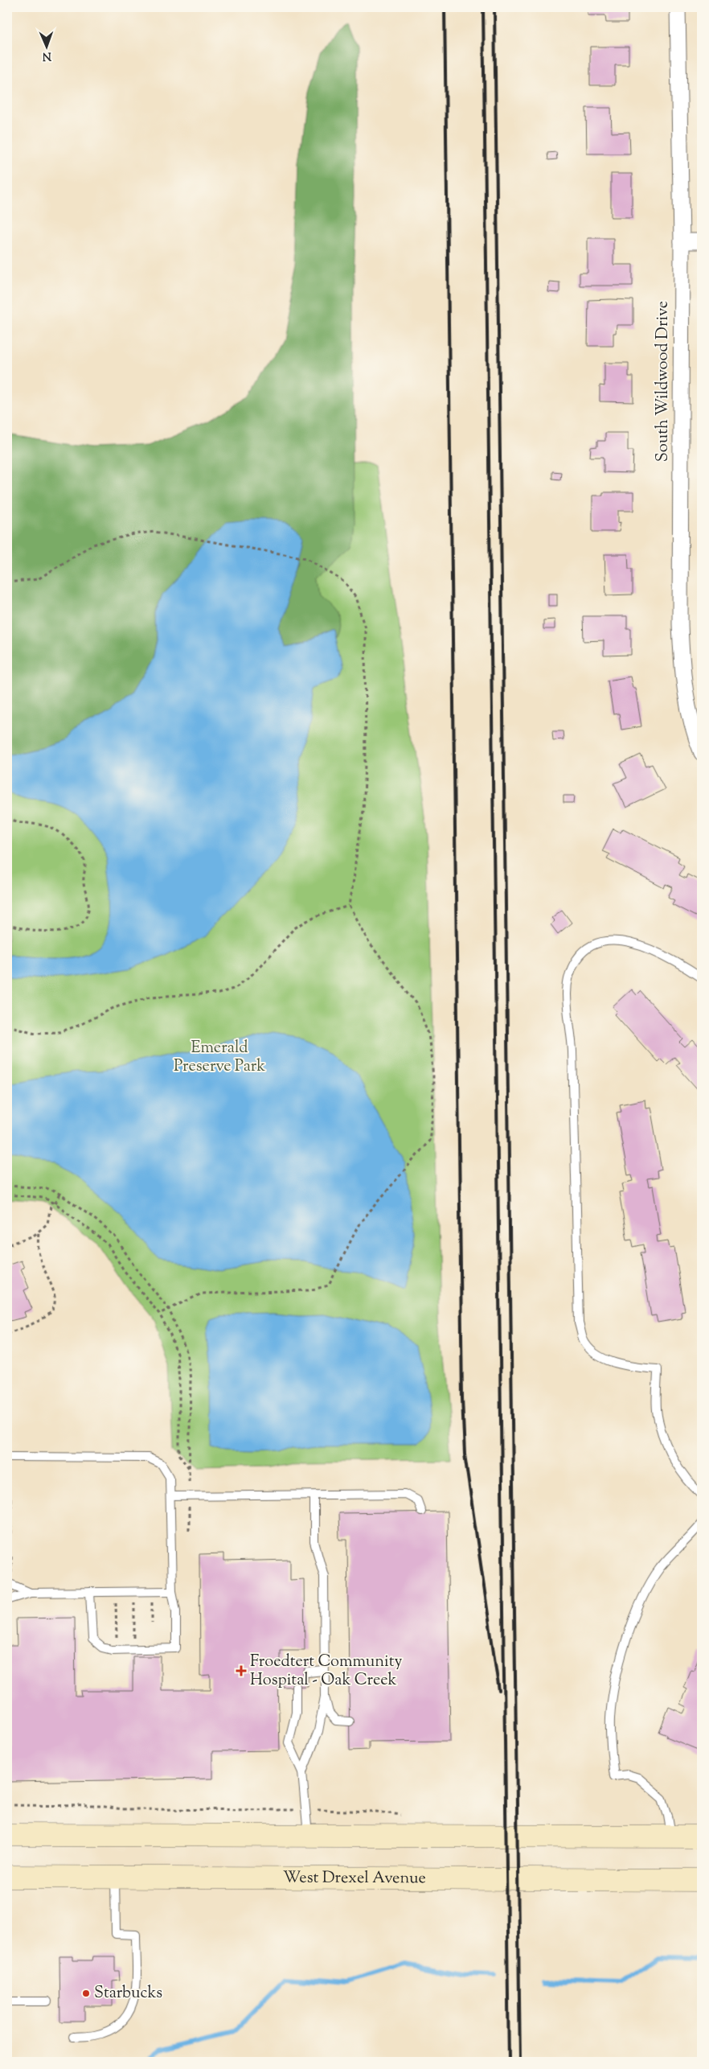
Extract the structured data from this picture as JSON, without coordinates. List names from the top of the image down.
{
  "streets": {
    "street": ["South Wildwood Drive", "West Drexel Avenue"]
  },
  "parks": ["Emerald Preserve Park"],
  "places": {
    "health": ["Froedtert Community Hospital - Oak Creek"],
    "other": ["Starbucks"]
  },
  "north": "bottom"
}
